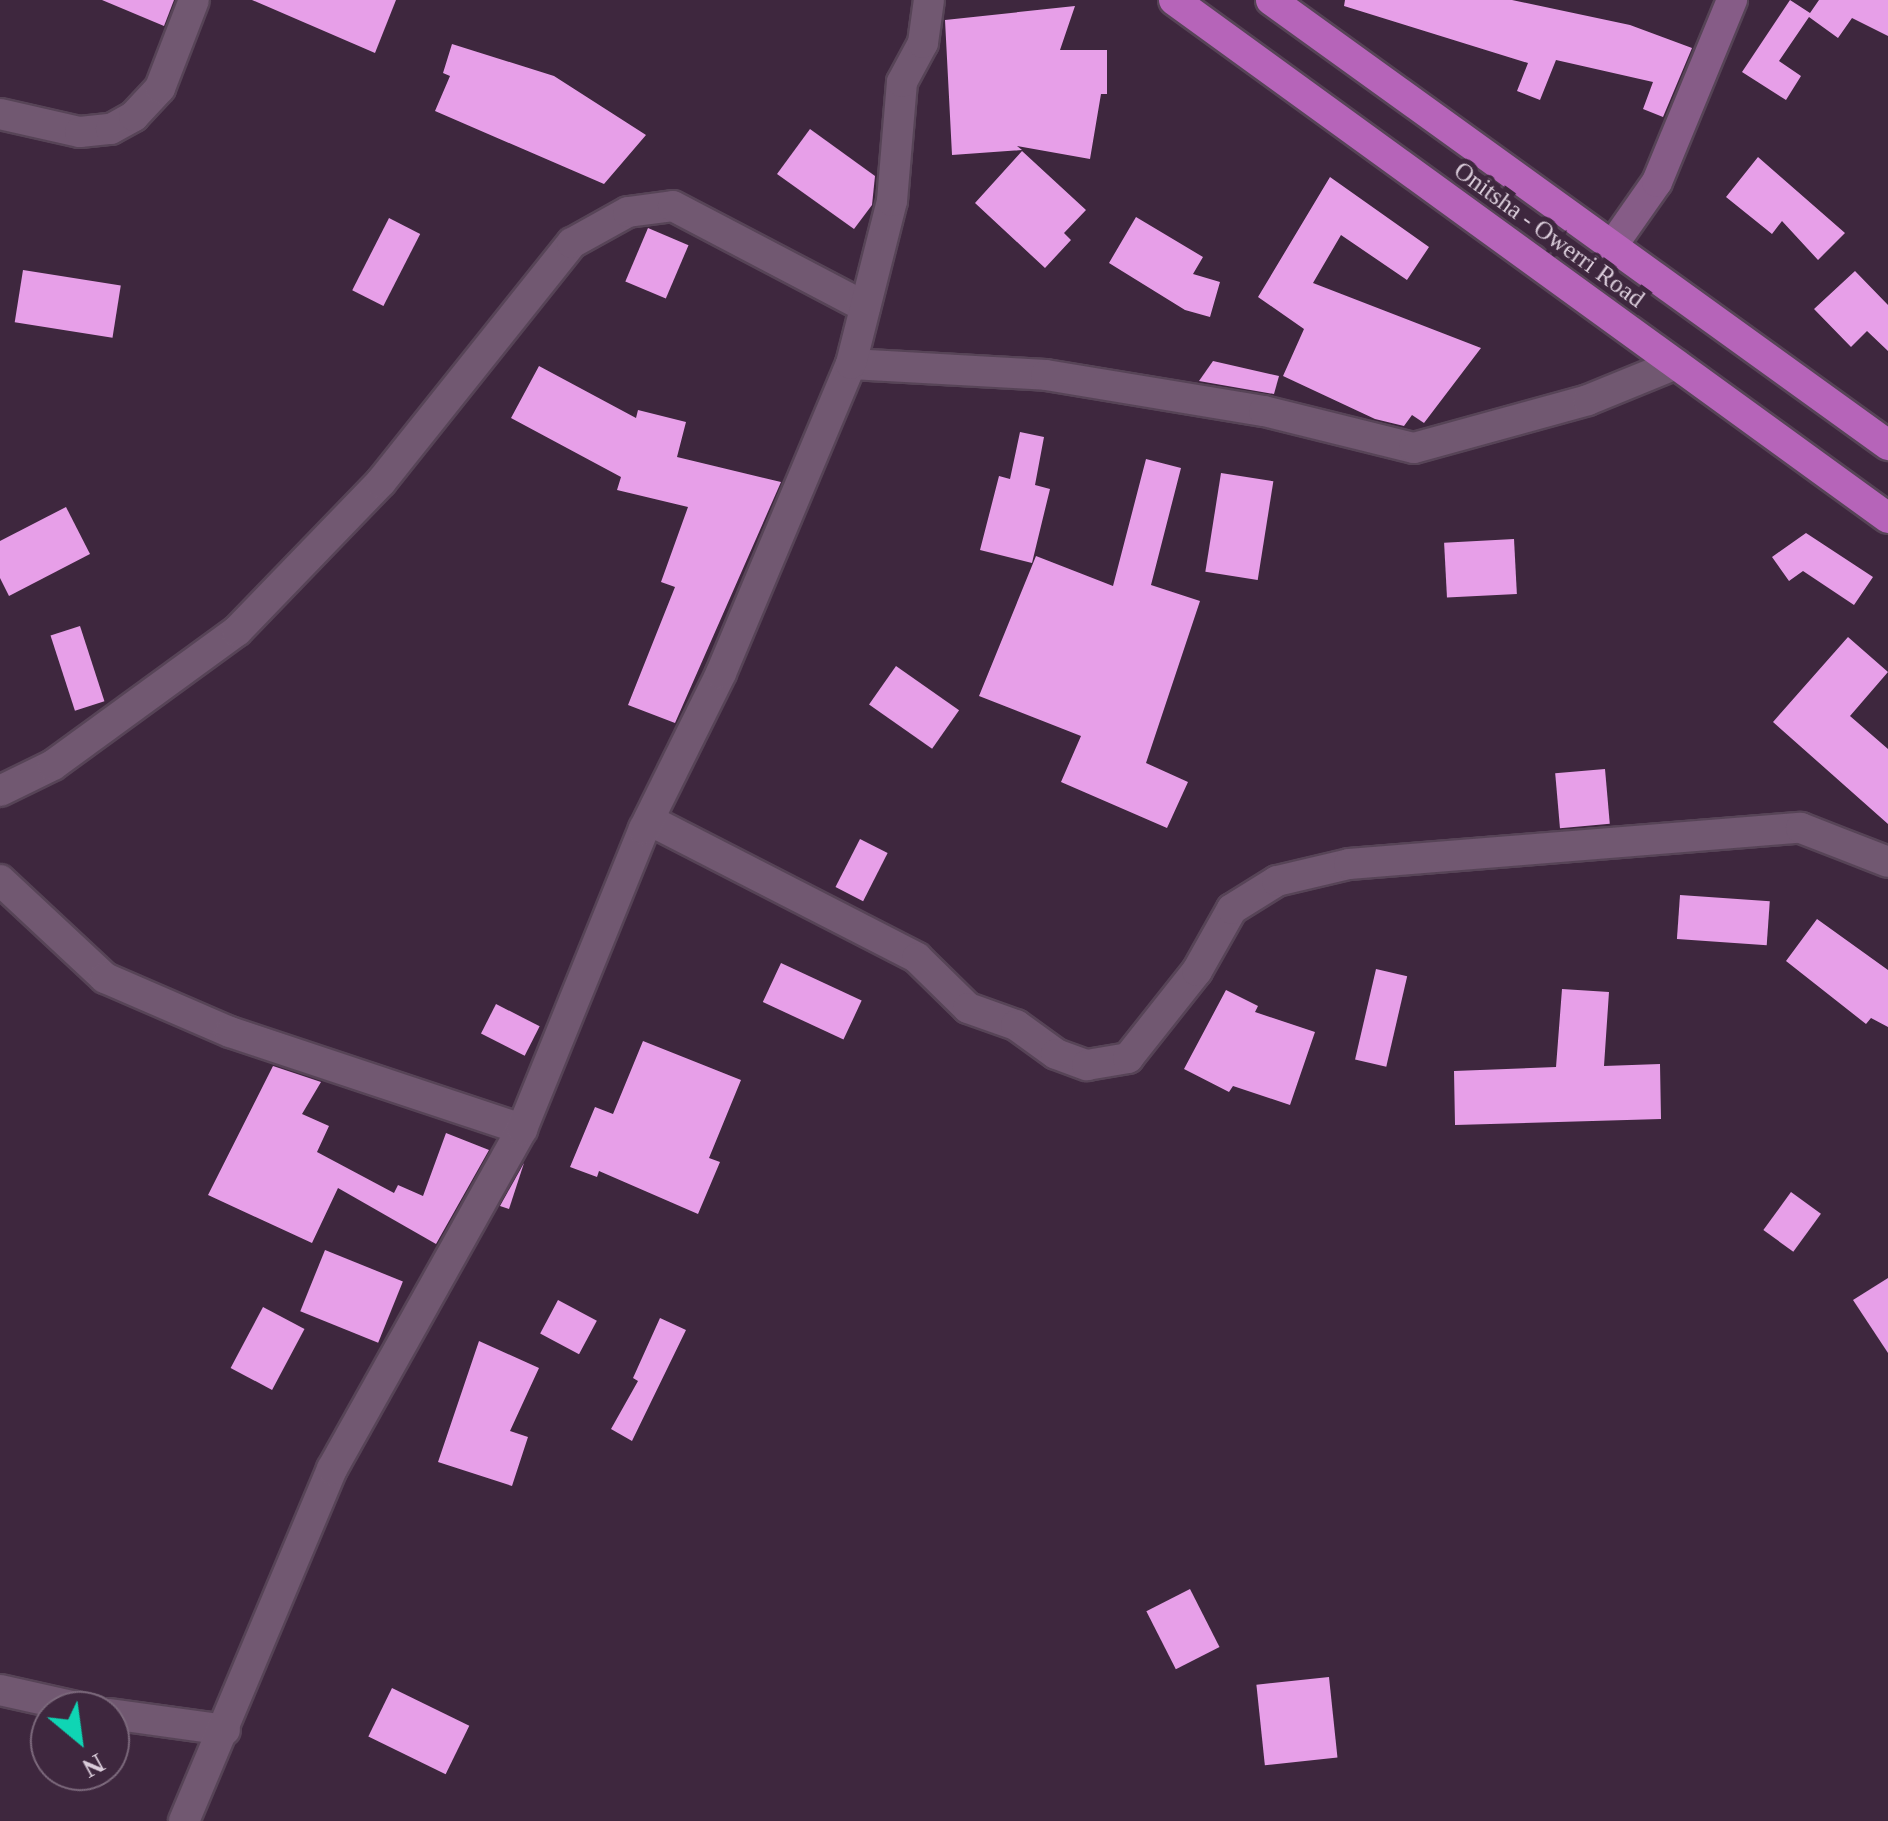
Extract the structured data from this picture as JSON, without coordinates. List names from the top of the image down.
{
  "streets": {
    "highway": ["Onitsha - Owerri Road"]
  },
  "north": "bottom right"
}
